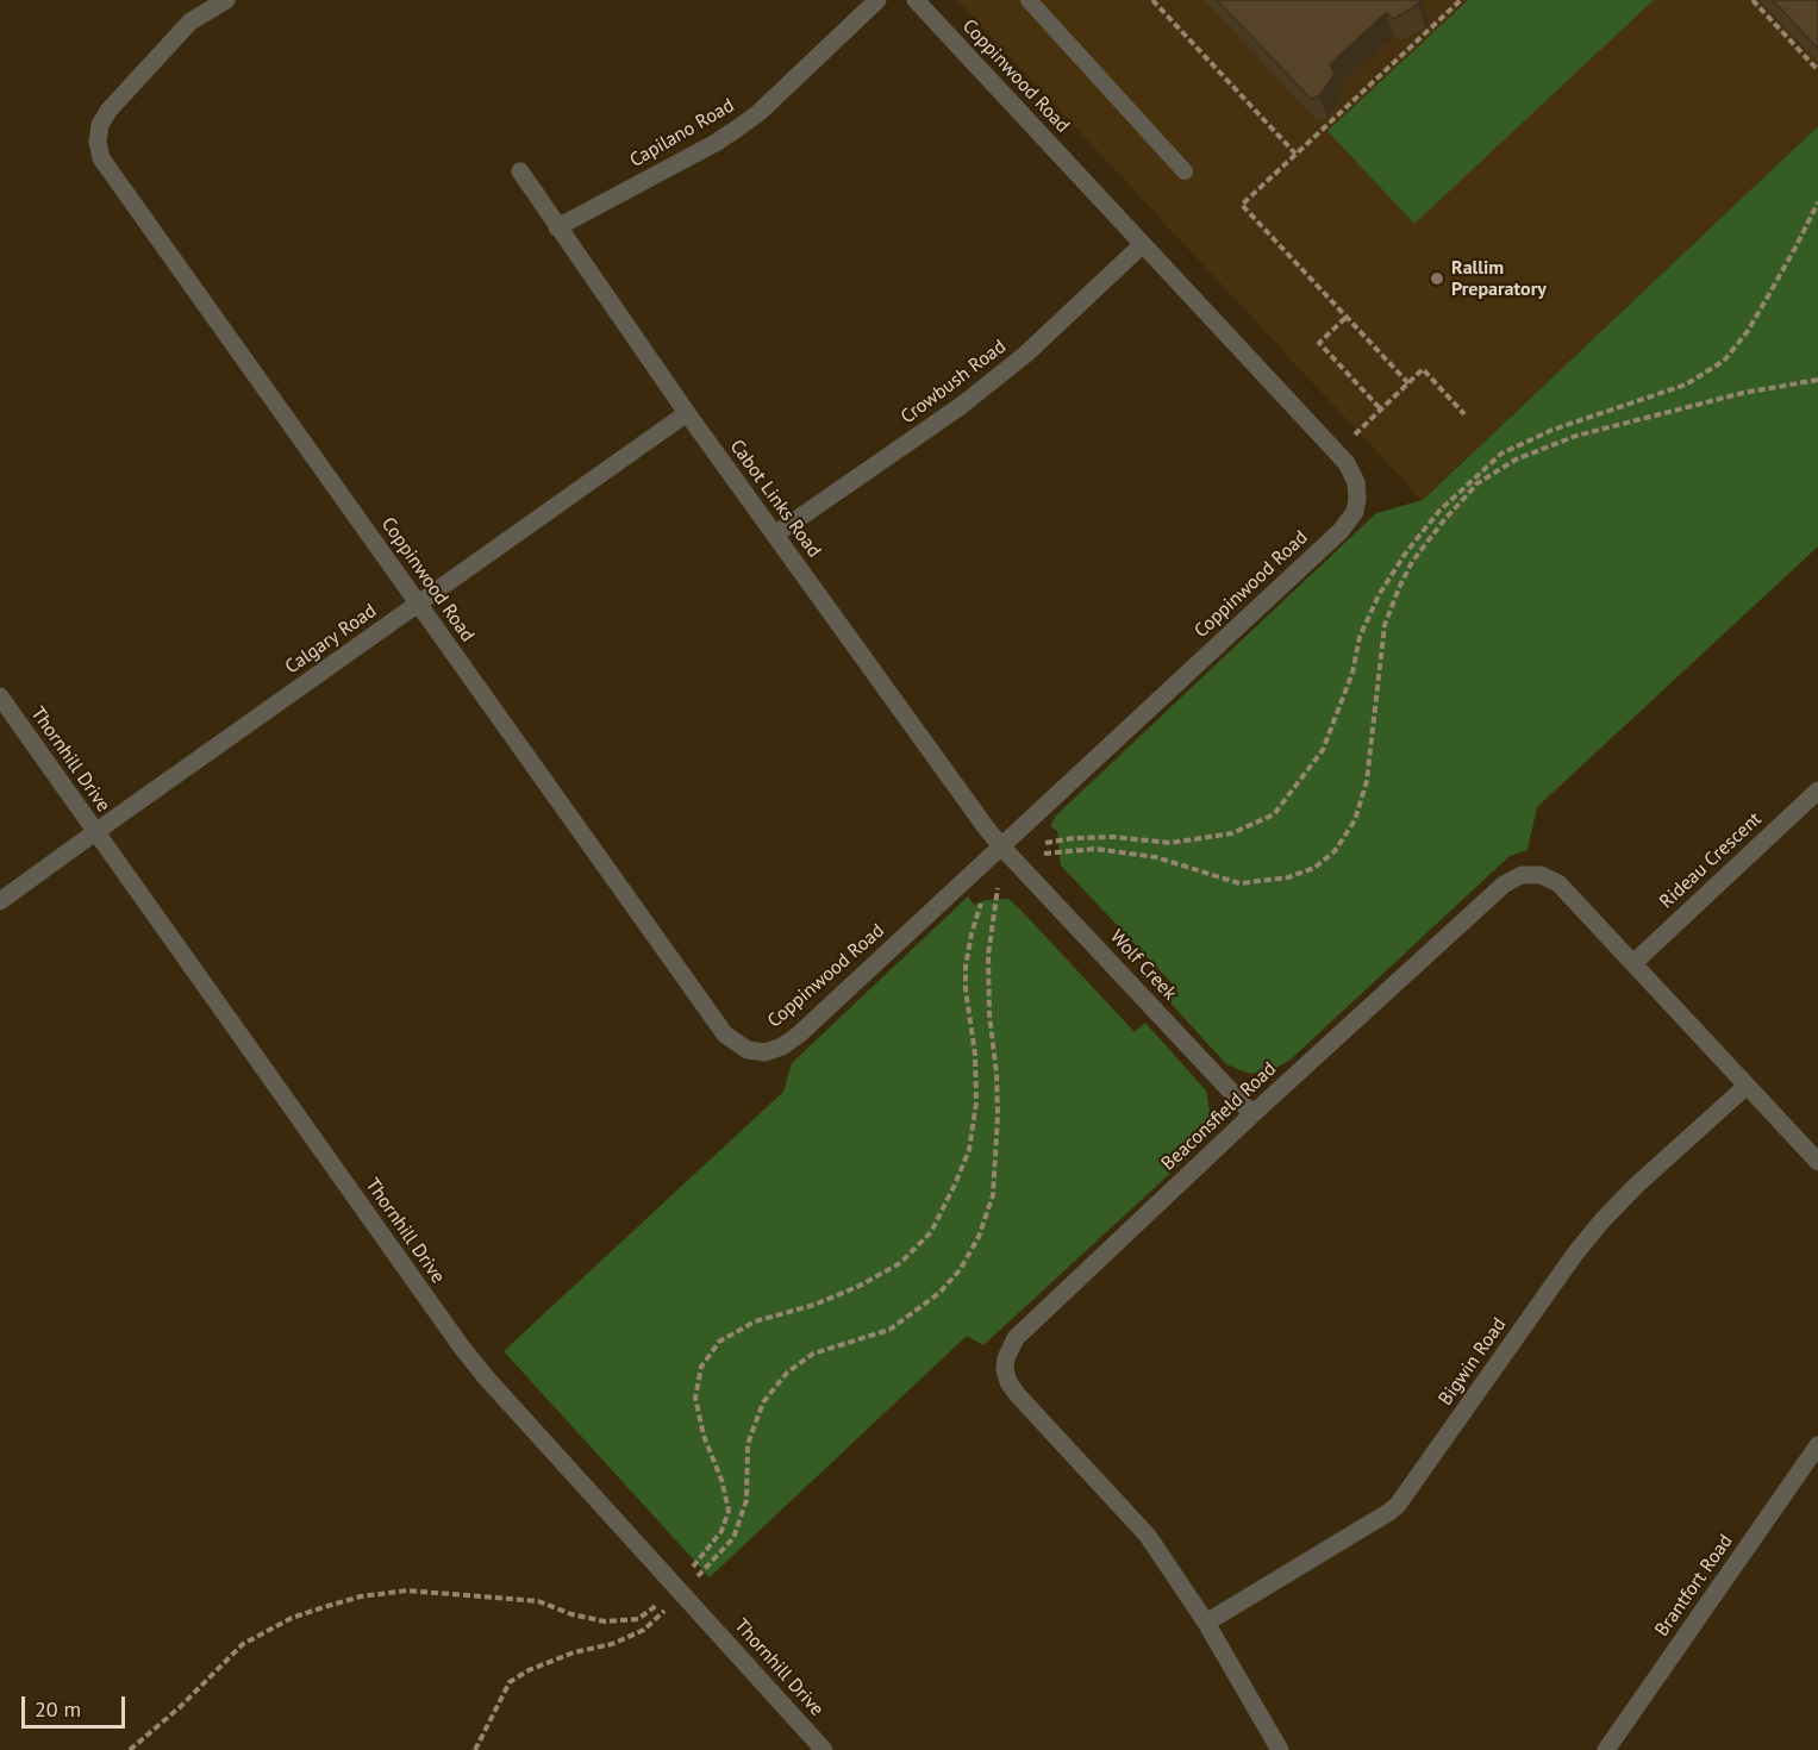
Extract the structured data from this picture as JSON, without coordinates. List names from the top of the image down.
{
  "streets": {
    "street": [
      "Coppinwood Road",
      "Capilano Road",
      "Crowbush Road",
      "Cabot Links Road",
      "Calgary Road",
      "Thornhill Drive",
      "Rideau Crescent",
      "Wolf Creek",
      "Beaconsfield Road",
      "Bigwin Road",
      "Brantfort Road"
    ]
  },
  "crossings": [
    ["Coppinwood Road", "Crowbush Road"],
    ["Coppinwood Road", "Cabot Links Road"],
    ["Coppinwood Road", "Calgary Road"],
    ["Coppinwood Road", "Wolf Creek"],
    ["Capilano Road", "Cabot Links Road"],
    ["Crowbush Road", "Cabot Links Road"],
    ["Cabot Links Road", "Calgary Road"],
    ["Cabot Links Road", "Wolf Creek"],
    ["Calgary Road", "Thornhill Drive"],
    ["Rideau Crescent", "Beaconsfield Road"],
    ["Wolf Creek", "Beaconsfield Road"],
    ["Beaconsfield Road", "Bigwin Road"]
  ],
  "places": ["Rallim Preparatory"],
  "scale_bar": "20 m"
}
